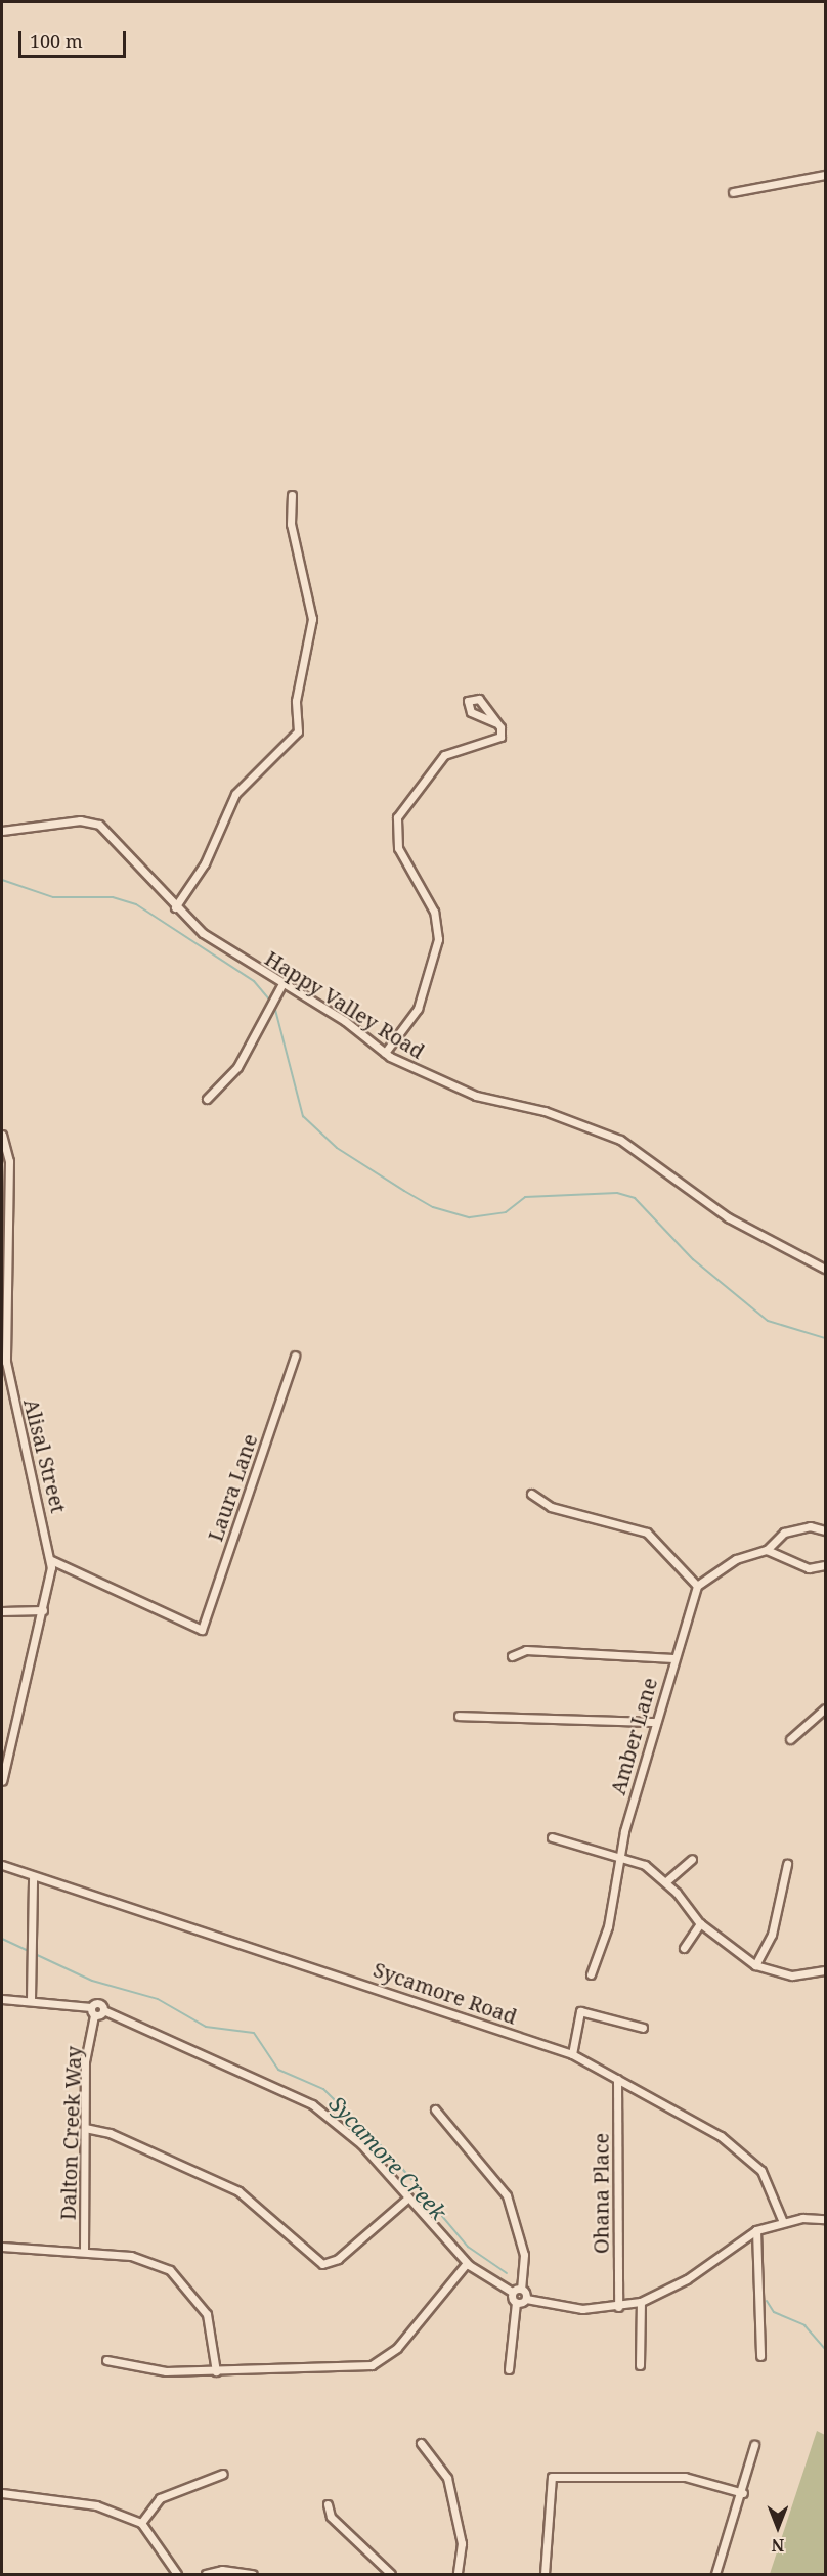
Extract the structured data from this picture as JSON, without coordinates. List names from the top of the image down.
{
  "streets": {
    "street": [
      "Happy Valley Road",
      "Alisal Street",
      "Laura Lane",
      "Amber Lane",
      "Sycamore Road",
      "Dalton Creek Way",
      "Ohana Place"
    ]
  },
  "crossings": [
    ["Alisal Street", "Laura Lane"],
    ["Sycamore Road", "Ohana Place"]
  ],
  "water": ["Sycamore Creek"],
  "scale_bar": "100 m",
  "north": "bottom"
}
